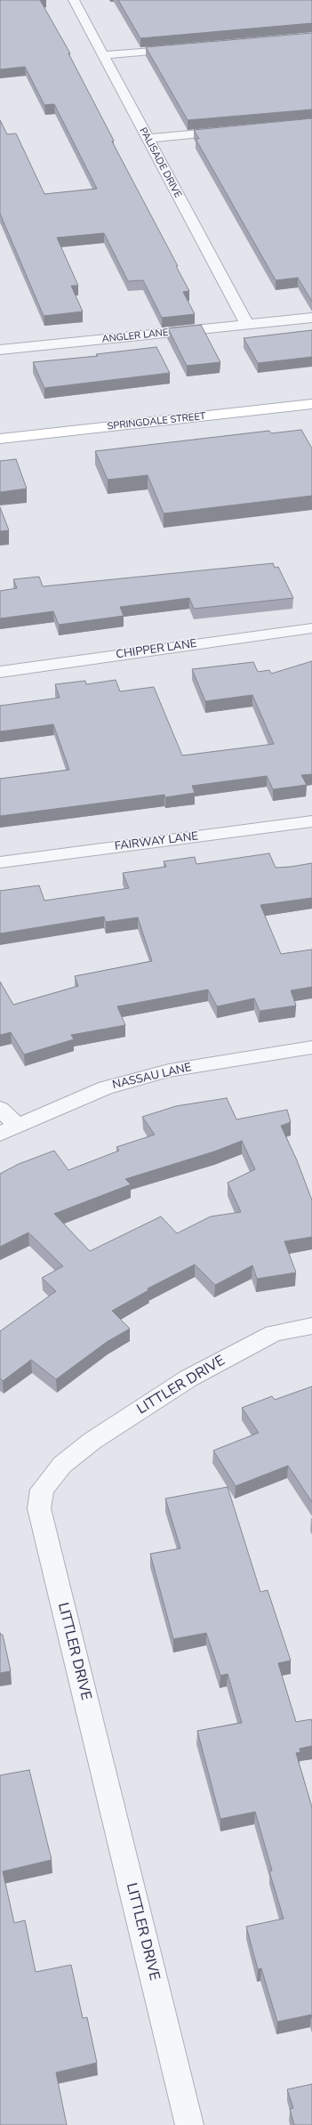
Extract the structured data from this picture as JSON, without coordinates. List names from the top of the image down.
{
  "streets": {
    "main road": ["SPRINGDALE STREET"],
    "street": [
      "PALISADE DRIVE",
      "ANGLER LANE",
      "CHIPPER LANE",
      "FAIRWAY LANE",
      "NASSAU LANE",
      "LITTLER DRIVE"
    ]
  },
  "crossings": [
    ["PALISADE DRIVE", "ANGLER LANE"]
  ]
}
